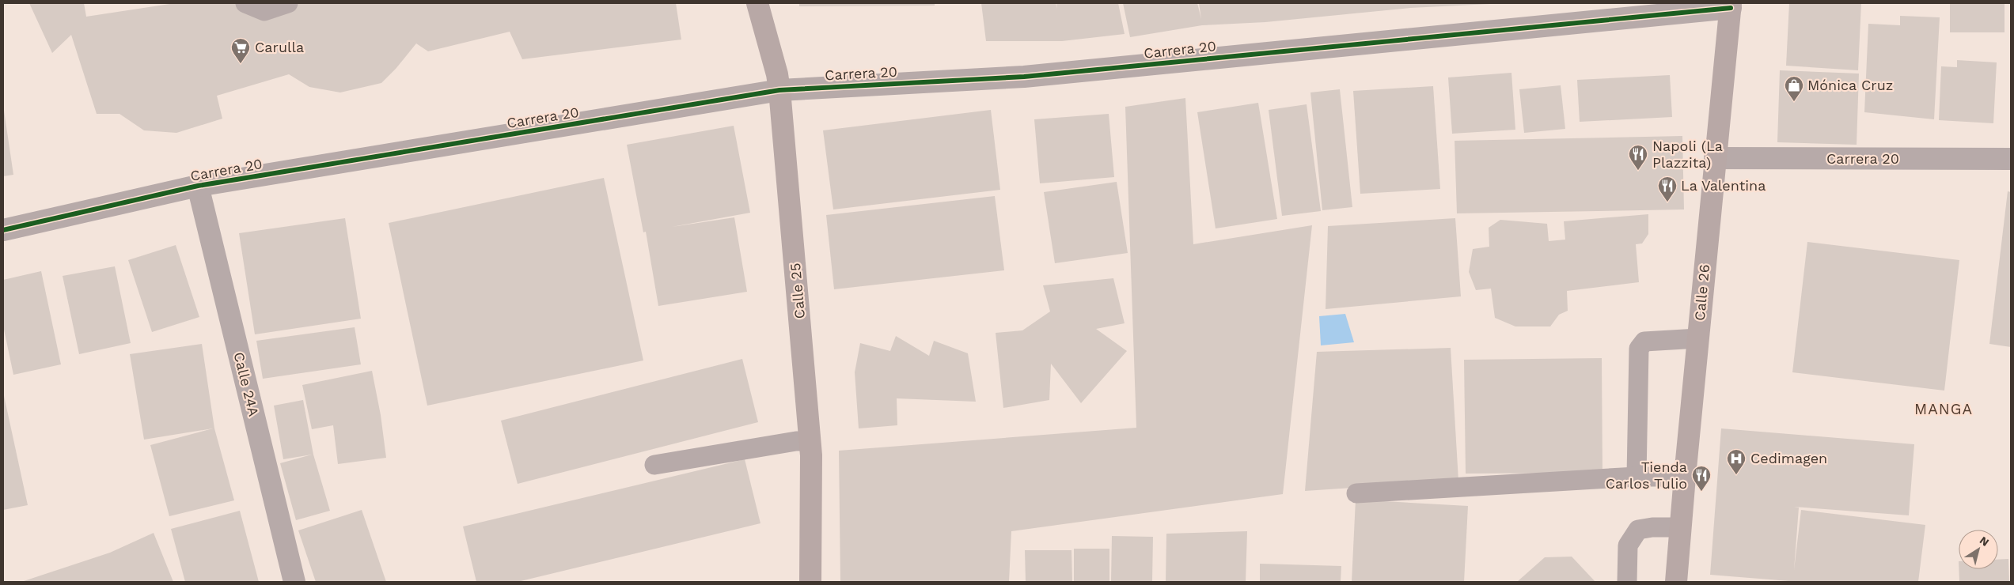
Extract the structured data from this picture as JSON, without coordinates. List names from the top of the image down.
{
  "streets": {
    "street": [
      "Carrera 20",
      "Calle 25",
      "Calle 26",
      "Calle 24A"
    ]
  },
  "crossings": [
    ["Carrera 20", "Calle 25"],
    ["Carrera 20", "Calle 26"],
    ["Carrera 20", "Calle 24A"]
  ],
  "districts": ["MANGA"],
  "places": {
    "supermarket": ["Carulla"],
    "shop": ["Mónica Cruz"],
    "restaurant": ["Napoli (La Plazzita)", "La Valentina", "Tienda Carlos Tulio"],
    "hospital": ["Cedimagen"]
  },
  "north": "top right"
}
